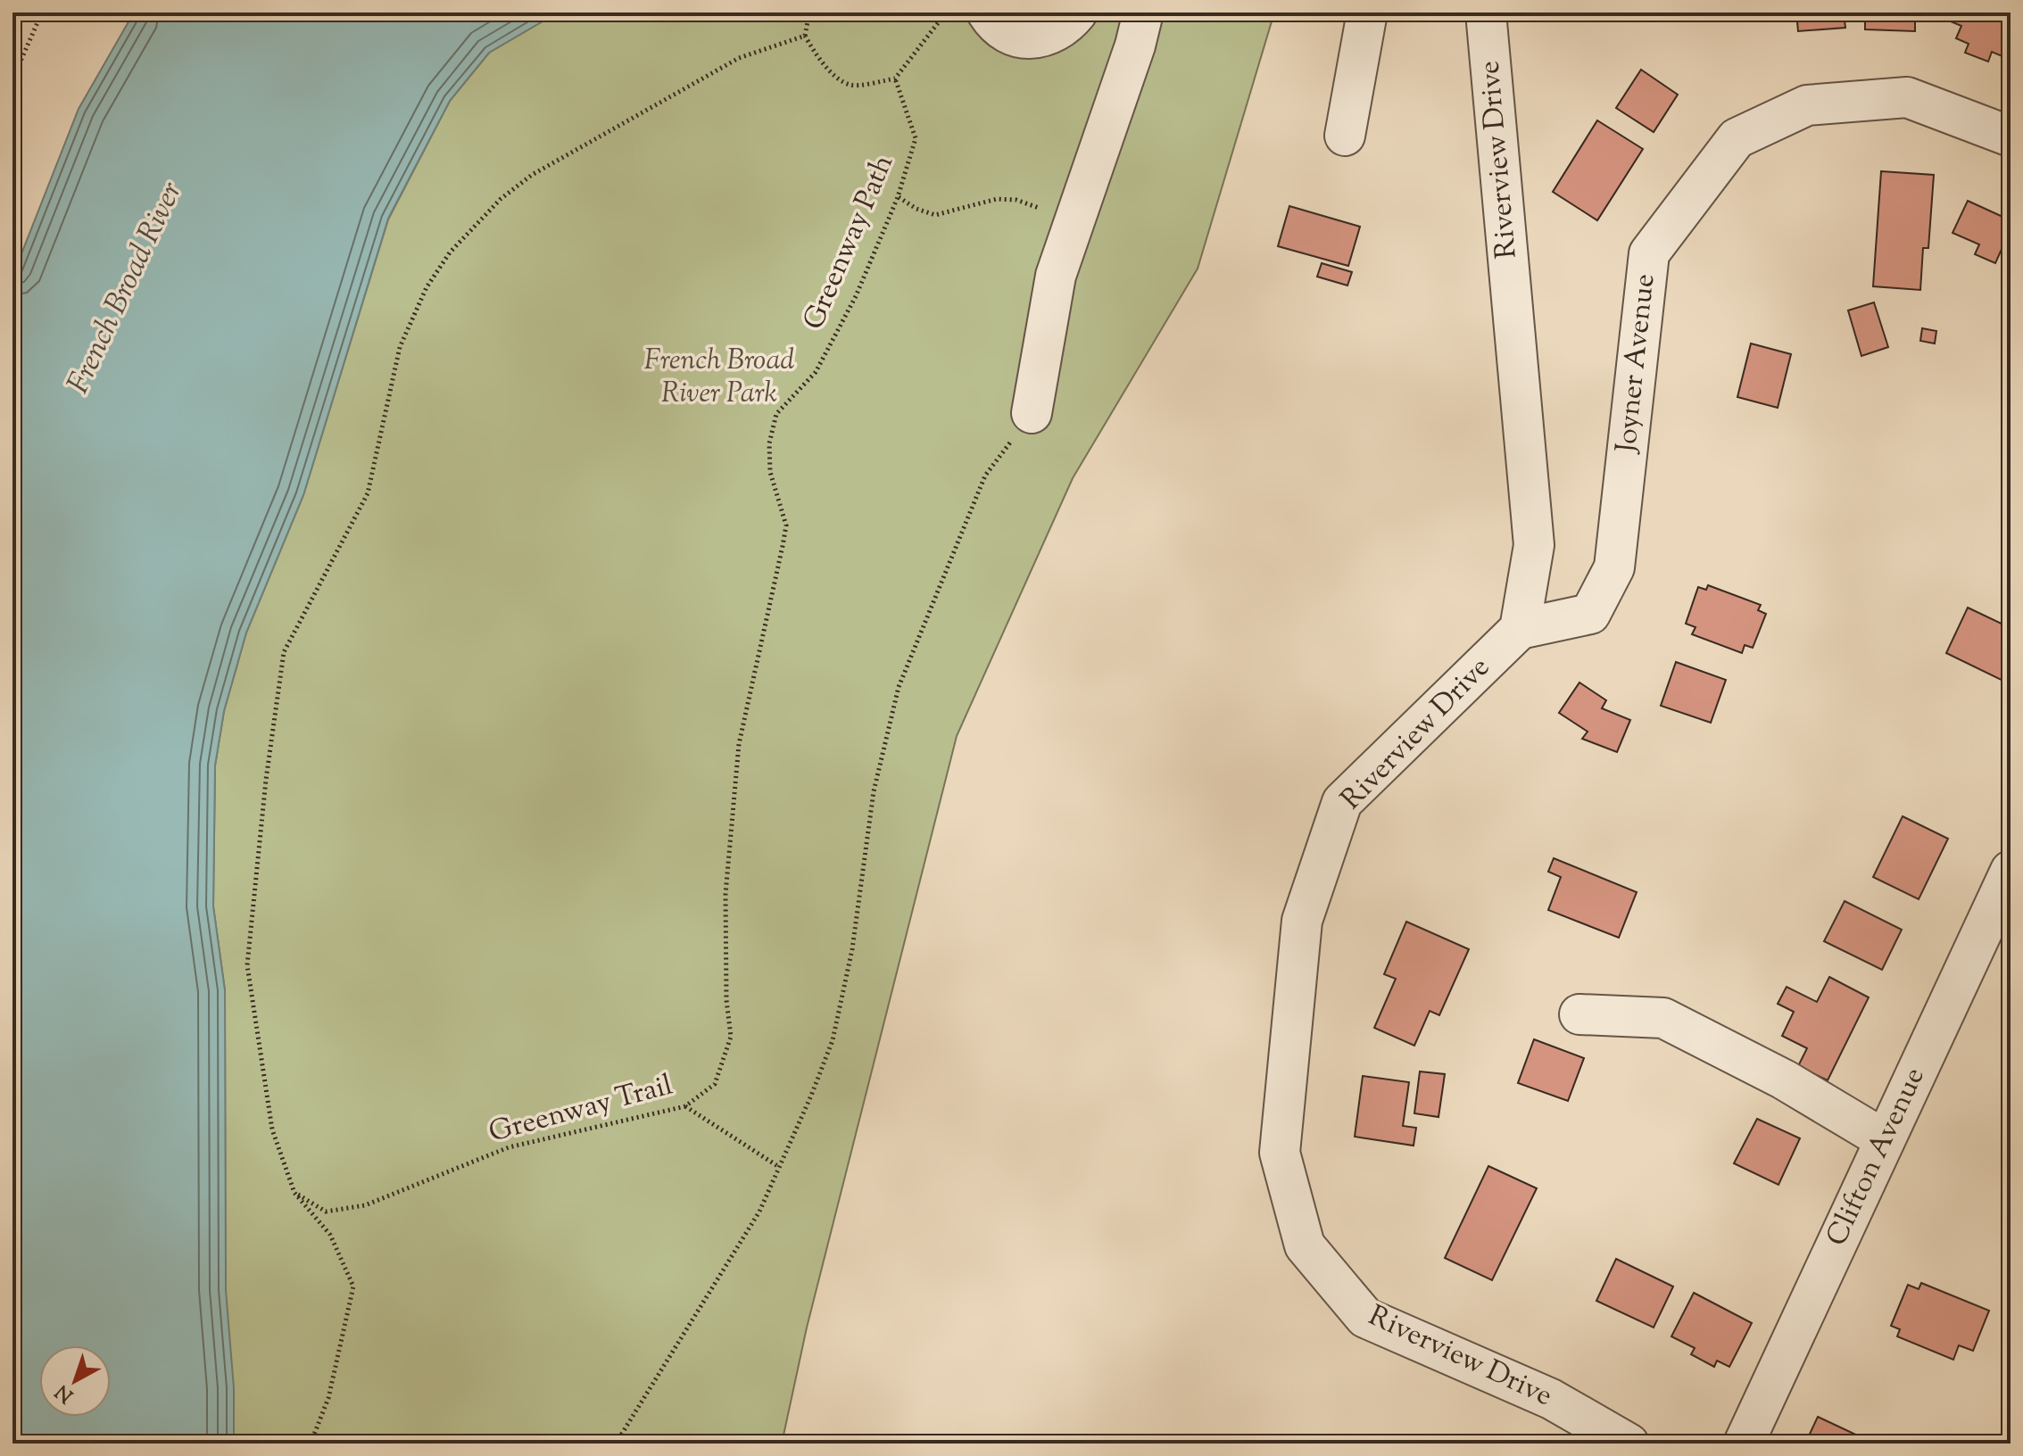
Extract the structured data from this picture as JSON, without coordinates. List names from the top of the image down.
{
  "streets": {
    "street": ["Riverview Drive", "Joyner Avenue", "Clifton Avenue"],
    "path": ["Greenway Path", "Greenway Trail"]
  },
  "crossings": [
    ["Riverview Drive", "Joyner Avenue"],
    ["Greenway Path", "Greenway Trail"]
  ],
  "water": ["French Broad River"],
  "parks": ["French Broad River Park"],
  "north": "bottom left"
}
